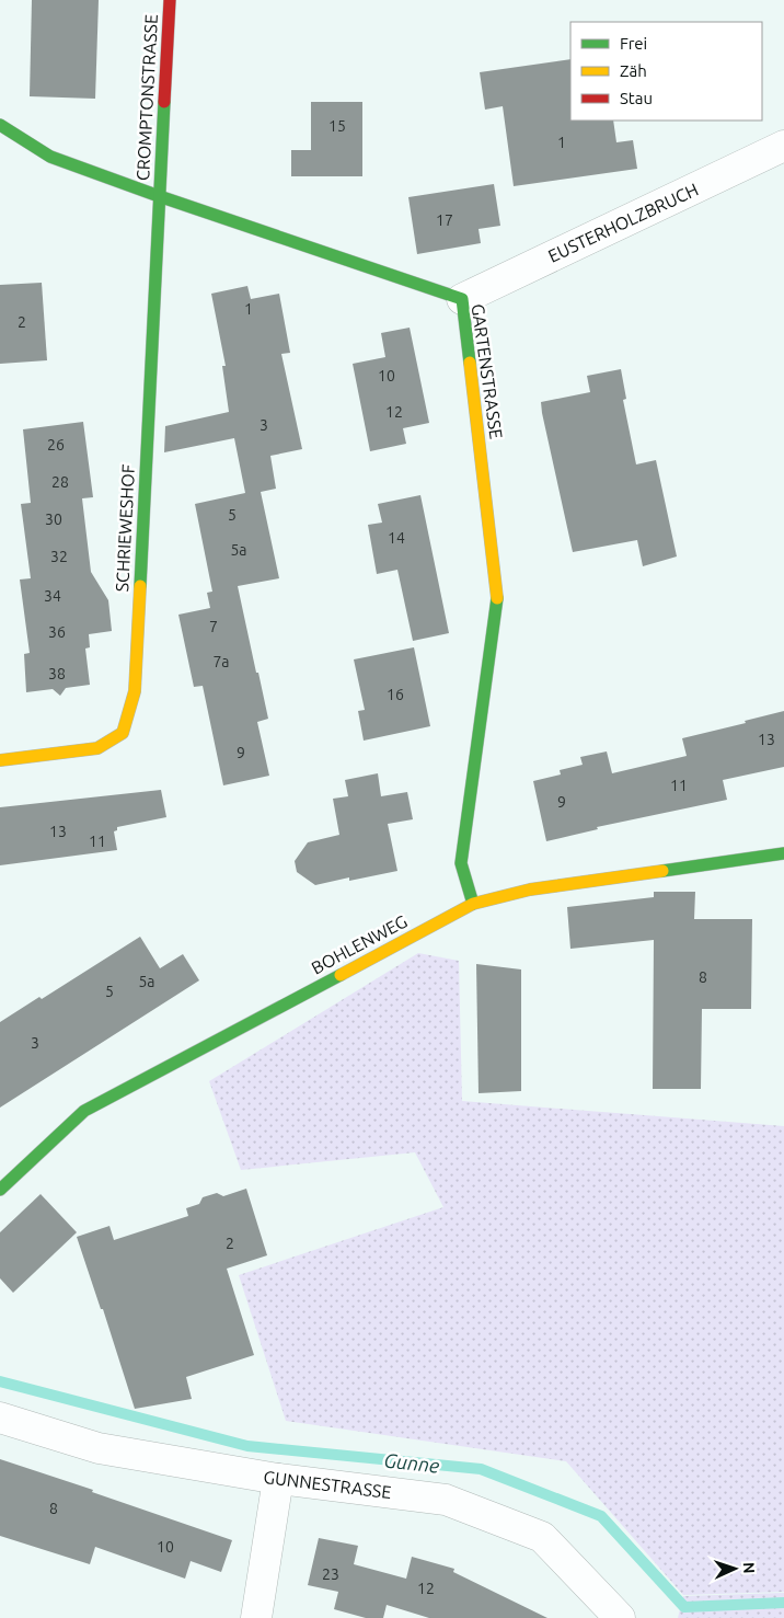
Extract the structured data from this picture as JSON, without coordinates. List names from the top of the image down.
{
  "streets": {
    "street": [
      "CROMPTONSTRASSE",
      "EUSTERHOLZBRUCH",
      "GARTENSTRASSE",
      "SCHRIEWESHOF",
      "BOHLENWEG",
      "GUNNESTRASSE"
    ]
  },
  "crossings": [
    ["CROMPTONSTRASSE", "GARTENSTRASSE"],
    ["CROMPTONSTRASSE", "SCHRIEWESHOF"],
    ["EUSTERHOLZBRUCH", "GARTENSTRASSE"],
    ["GARTENSTRASSE", "SCHRIEWESHOF"],
    ["GARTENSTRASSE", "BOHLENWEG"]
  ],
  "water": ["Gunne"],
  "house_numbers": [
    "15",
    "1",
    "17",
    "1",
    "2",
    "10",
    "12",
    "3",
    "26",
    "28",
    "5",
    "30",
    "14",
    "5a",
    "32",
    "34",
    "7",
    "36",
    "7a",
    "38",
    "16",
    "13",
    "9",
    "11",
    "9",
    "13",
    "11",
    "8",
    "5a",
    "5",
    "3",
    "2",
    "8",
    "10",
    "23",
    "12"
  ],
  "legend": ["Frei", "Zäh", "Stau"],
  "north": "right"
}
